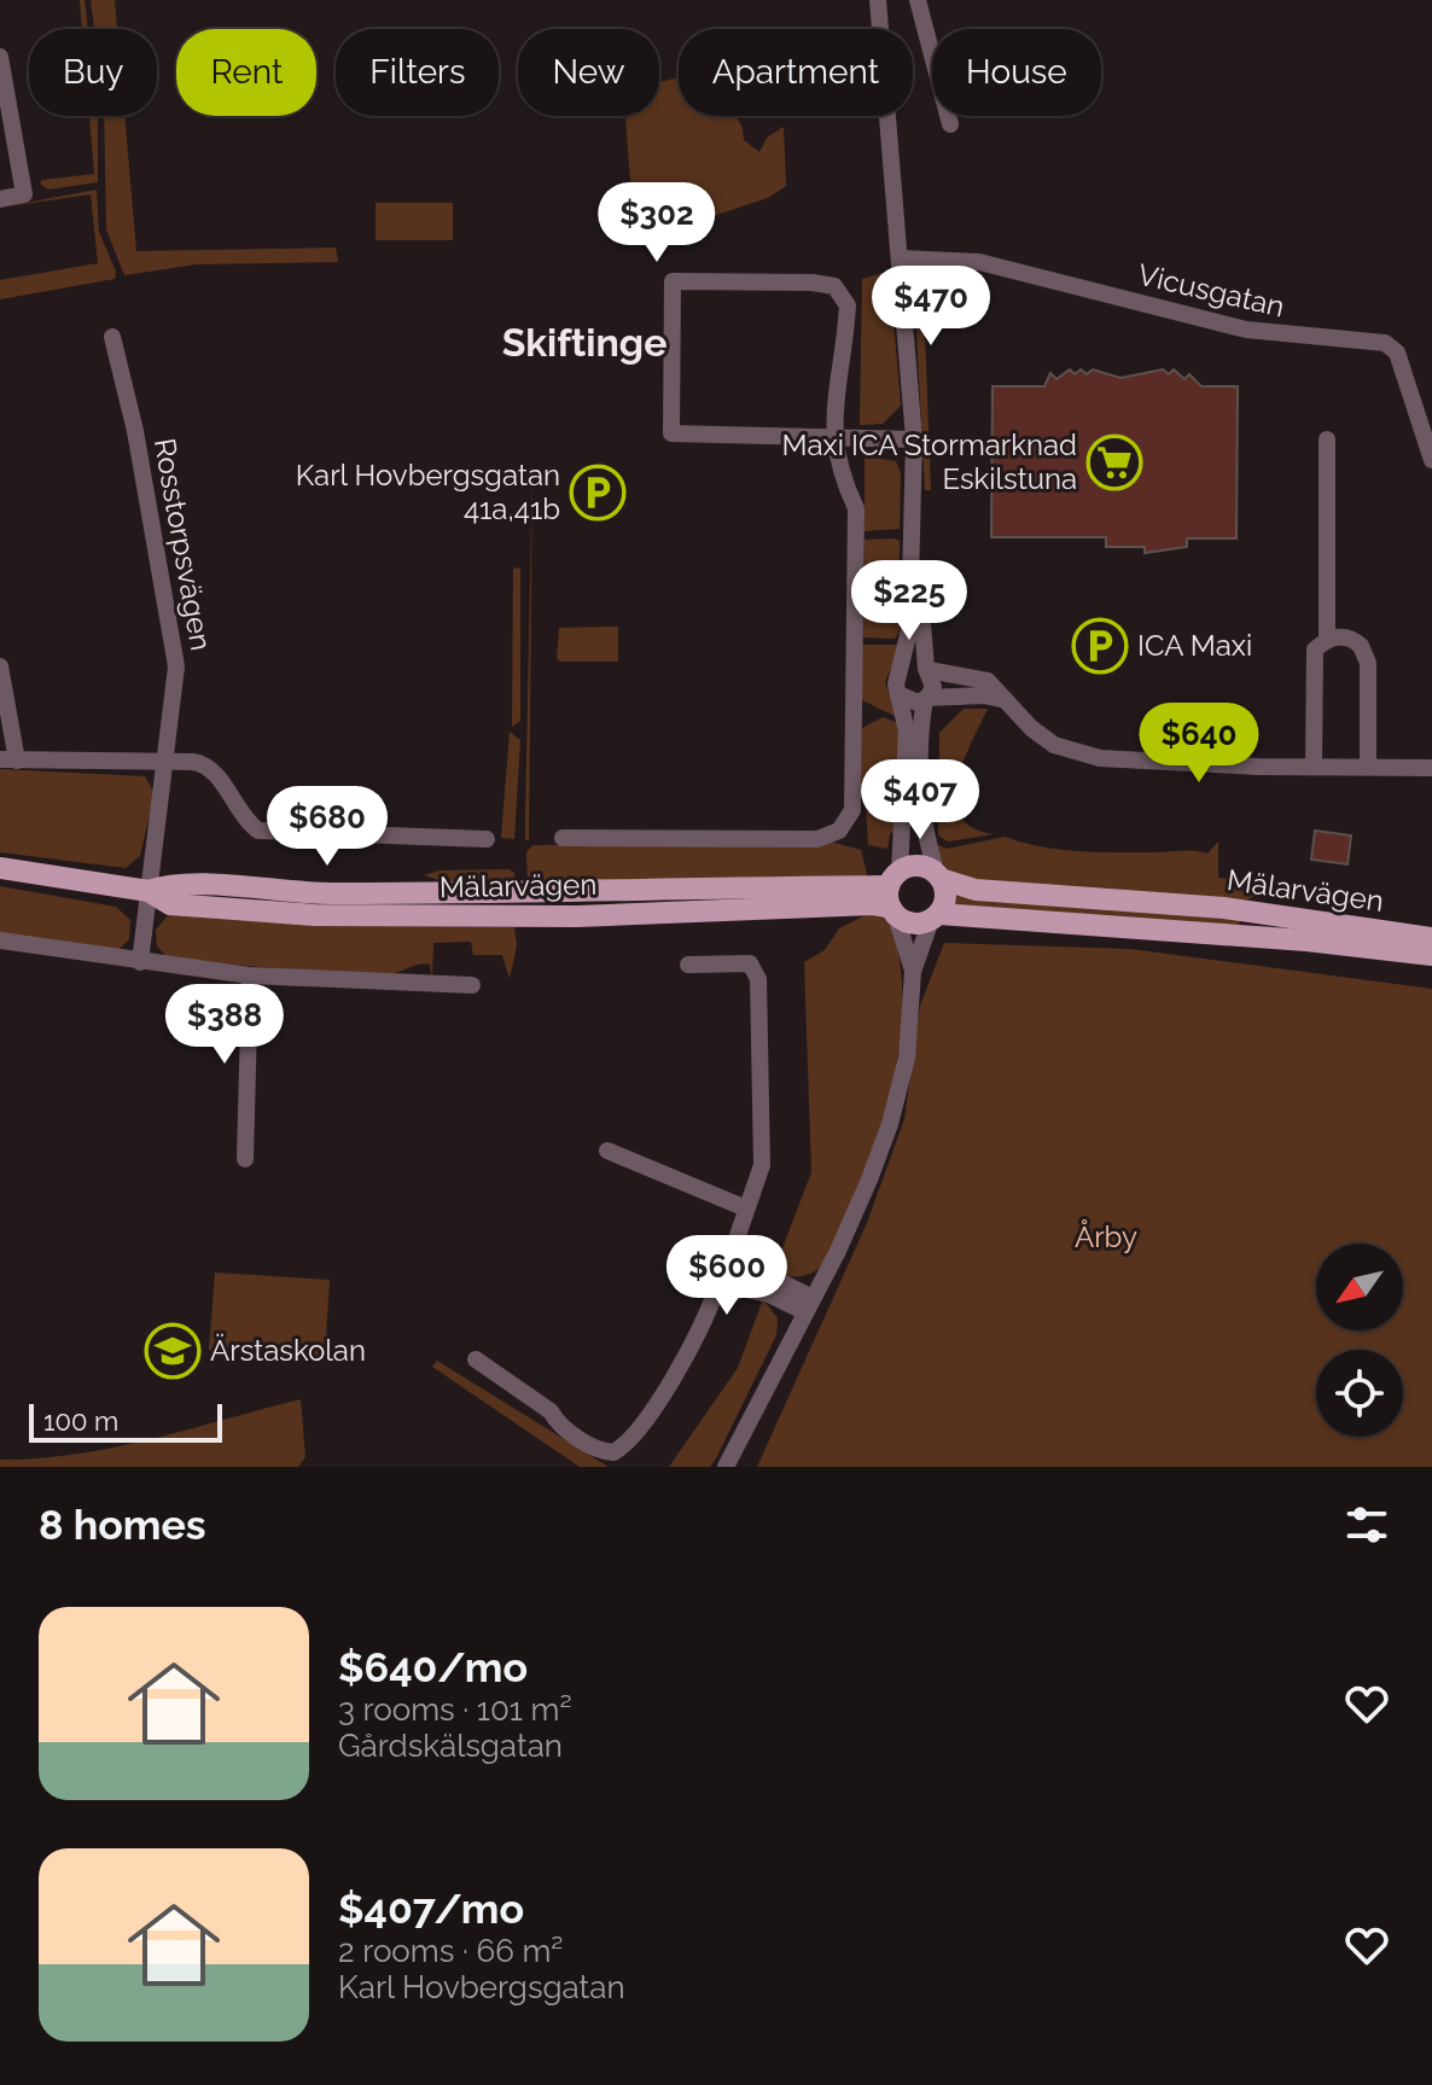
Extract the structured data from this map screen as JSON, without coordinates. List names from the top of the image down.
{
  "streets": {
    "main road": ["Mälarvägen"],
    "street": ["Vicusgatan", "Rosstorpsvägen"]
  },
  "crossings": [
    ["Rosstorpsvägen", "Mälarvägen"]
  ],
  "districts": ["Skiftinge"],
  "parks": ["Årby"],
  "places": {
    "supermarket": ["Maxi ICA Stormarknad Eskilstuna"],
    "parking": ["Karl Hovbergsgatan 41a,41b", "ICA Maxi"],
    "school or university": ["Ärstaskolan"]
  },
  "scale_bar": "100 m",
  "north": "bottom left",
  "page": {
    "chip": [
      "Buy",
      "Rent",
      "Filters",
      "New",
      "Apartment",
      "House"
    ],
    "price": [
      "$302",
      "$470",
      "$225",
      "$640",
      "$407",
      "$680",
      "$388",
      "$600"
    ],
    "scale": "100 m",
    "heading": "8 homes",
    "list": [
      {
        "name": "$640/mo",
        "note": "3 rooms · 101 m² · Gårdskälsgatan"
      },
      {
        "name": "$407/mo",
        "note": "2 rooms · 66 m² · Karl Hovbergsgatan"
      }
    ]
  }
}
